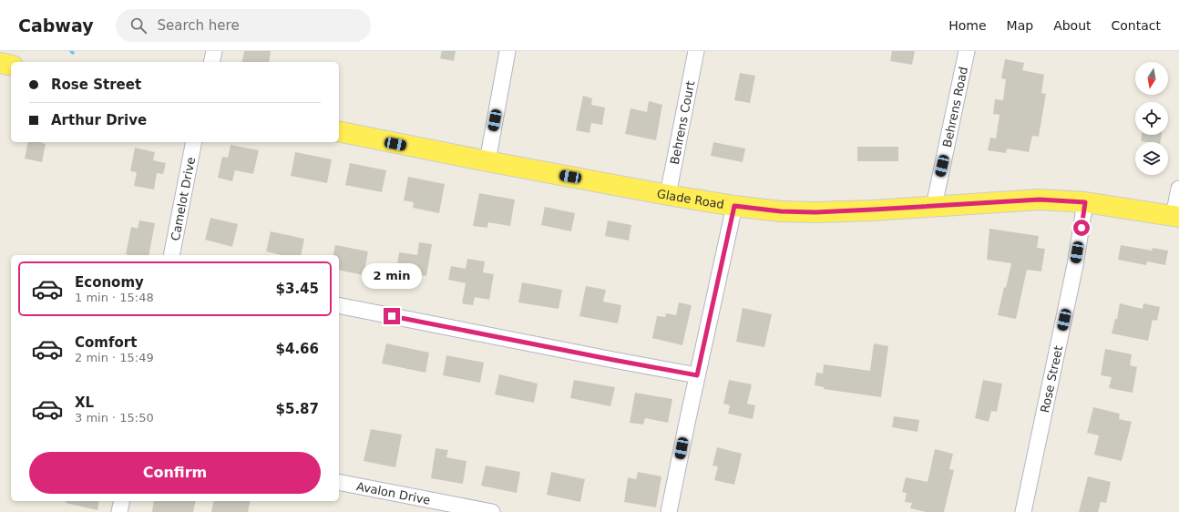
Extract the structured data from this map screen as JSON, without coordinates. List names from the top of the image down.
{
  "streets": {
    "main road": ["Glade Road"],
    "street": [
      "Behrens Road",
      "Behrens Court",
      "Camelot Drive",
      "Rose Street",
      "Avalon Drive"
    ]
  },
  "crossings": [
    ["Behrens Road", "Glade Road"],
    ["Behrens Court", "Glade Road"],
    ["Glade Road", "Rose Street"]
  ],
  "north": "bottom",
  "page": {
    "header": "Cabway",
    "search": "Search here",
    "nav": [
      "Home",
      "Map",
      "About",
      "Contact"
    ],
    "banner": ["Rose Street", "Arthur Drive"],
    "list": [
      {
        "name": "Economy",
        "note": "1 min · 15:48",
        "value": "$3.45"
      },
      {
        "name": "Comfort",
        "note": "2 min · 15:49",
        "value": "$4.66"
      },
      {
        "name": "XL",
        "note": "3 min · 15:50",
        "value": "$5.87"
      }
    ],
    "bubble": "2 min",
    "buttons": "Confirm"
  }
}
